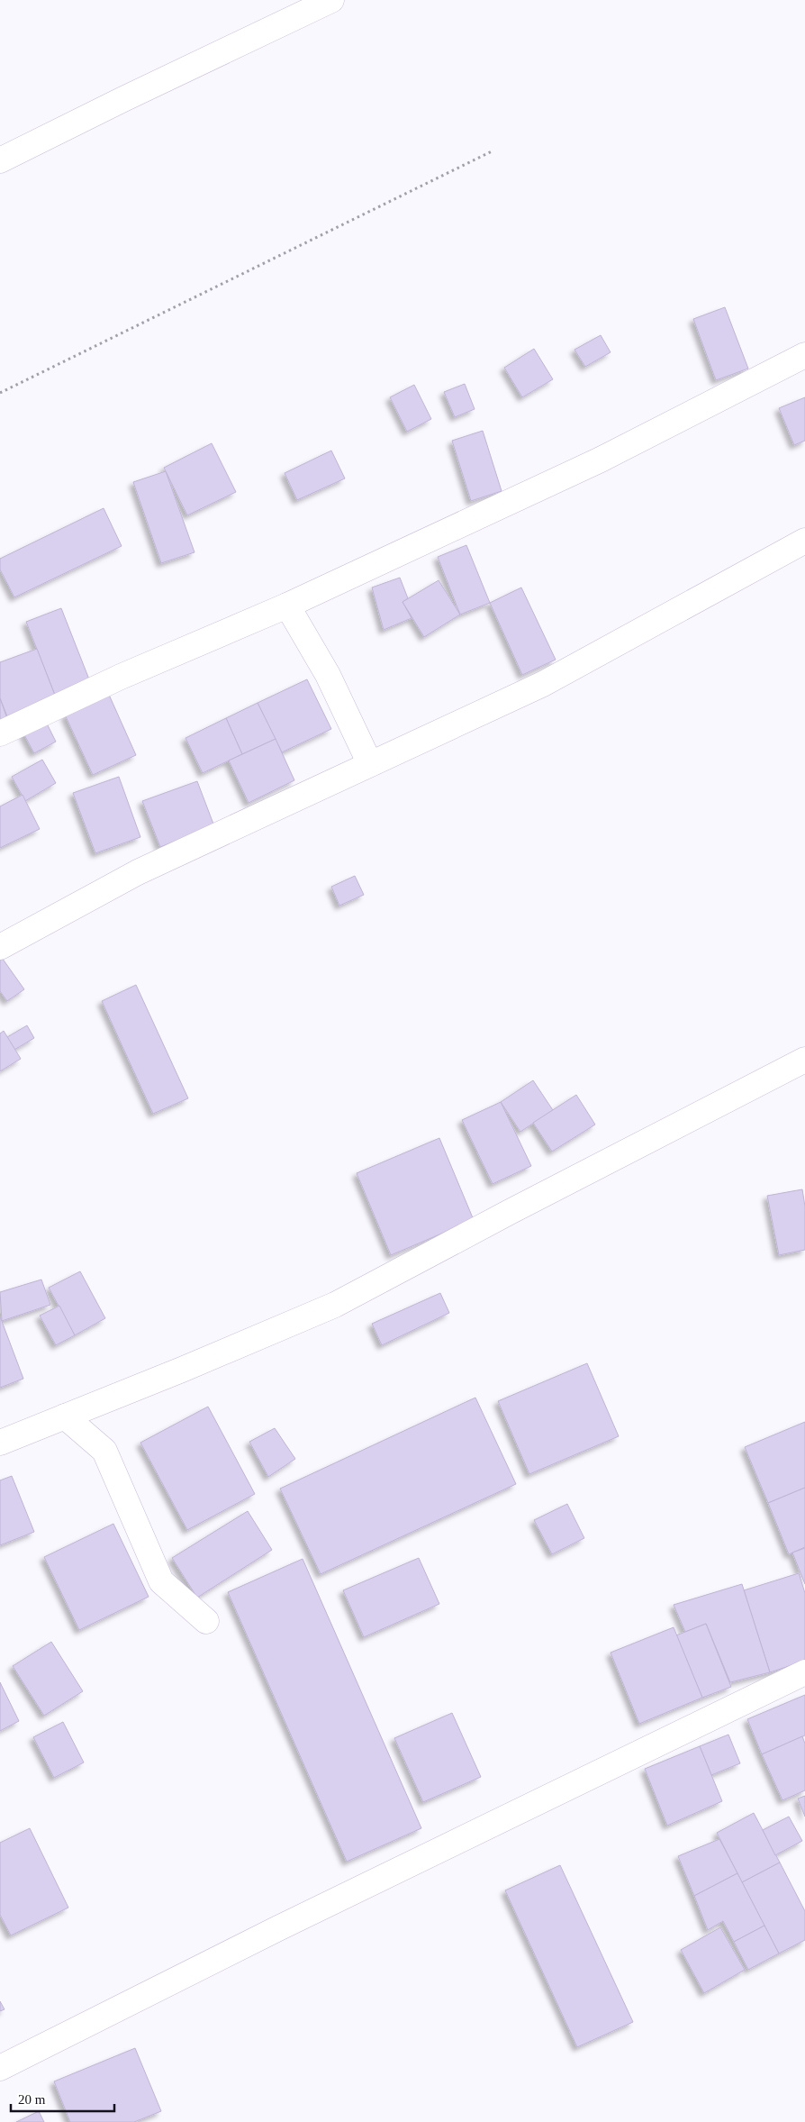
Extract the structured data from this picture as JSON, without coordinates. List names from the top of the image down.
{
  "scale_bar": "20 m"
}
